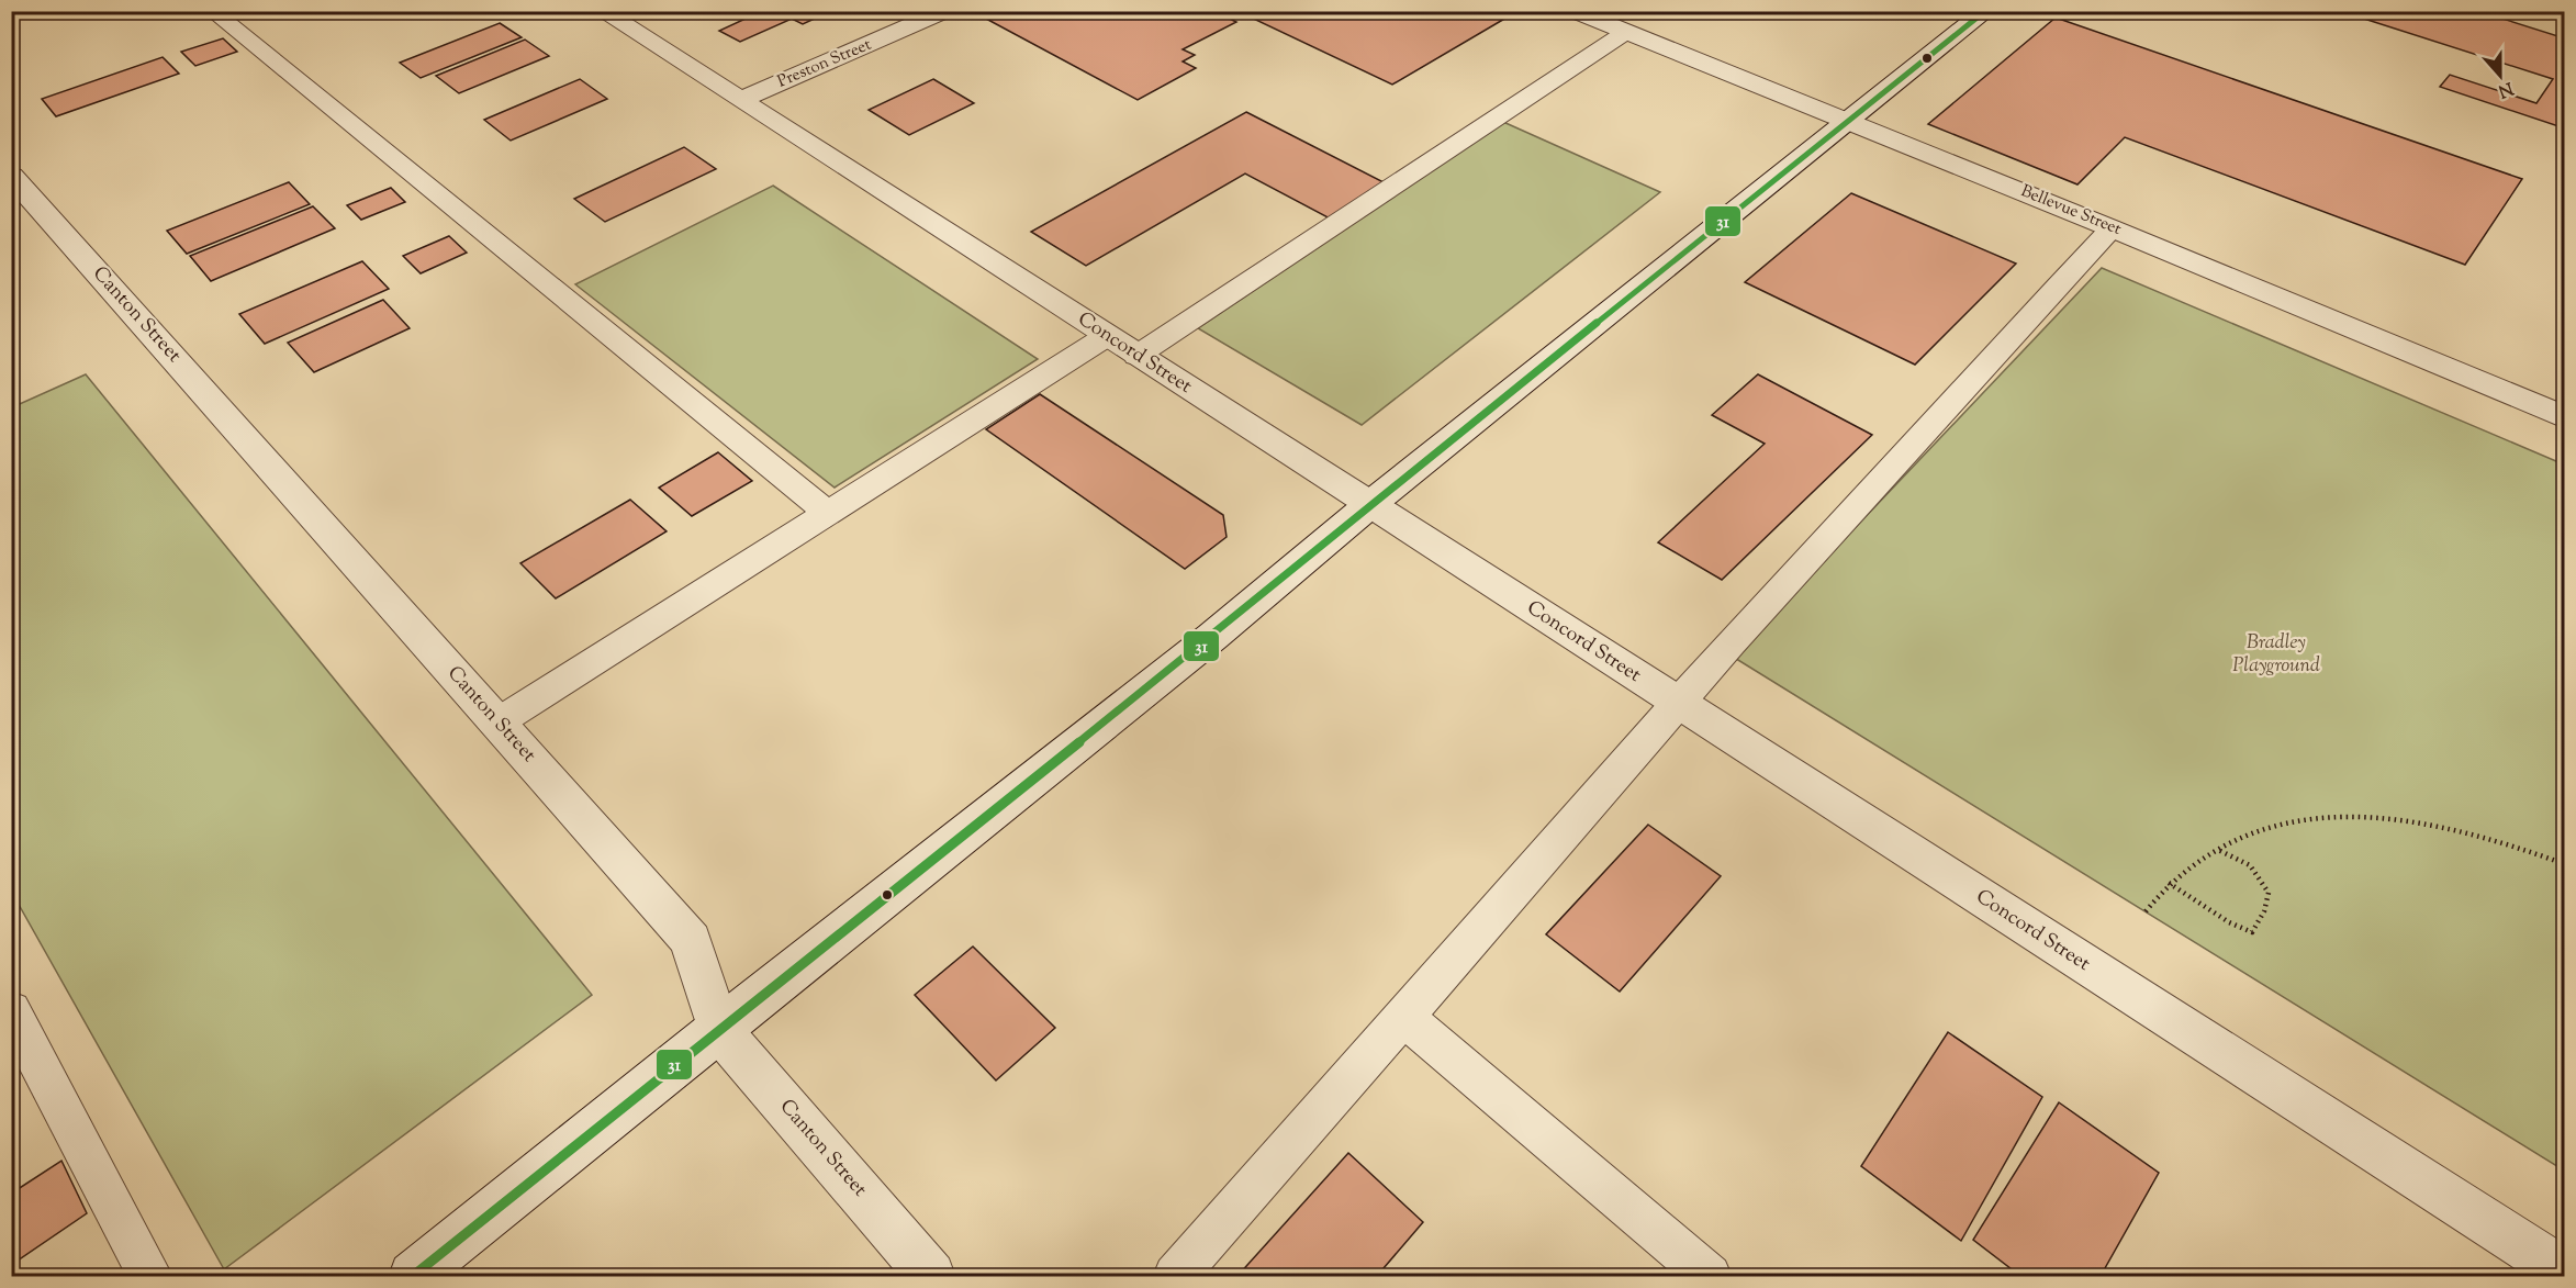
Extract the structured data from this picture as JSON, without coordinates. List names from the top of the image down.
{
  "streets": {
    "street": [
      "Preston Street",
      "Bellevue Street",
      "Canton Street",
      "Concord Street"
    ]
  },
  "crossings": [
    ["Preston Street", "Concord Street"]
  ],
  "parks": ["Bradley Playground"],
  "lines": ["transit line 31"],
  "north": "bottom"
}
